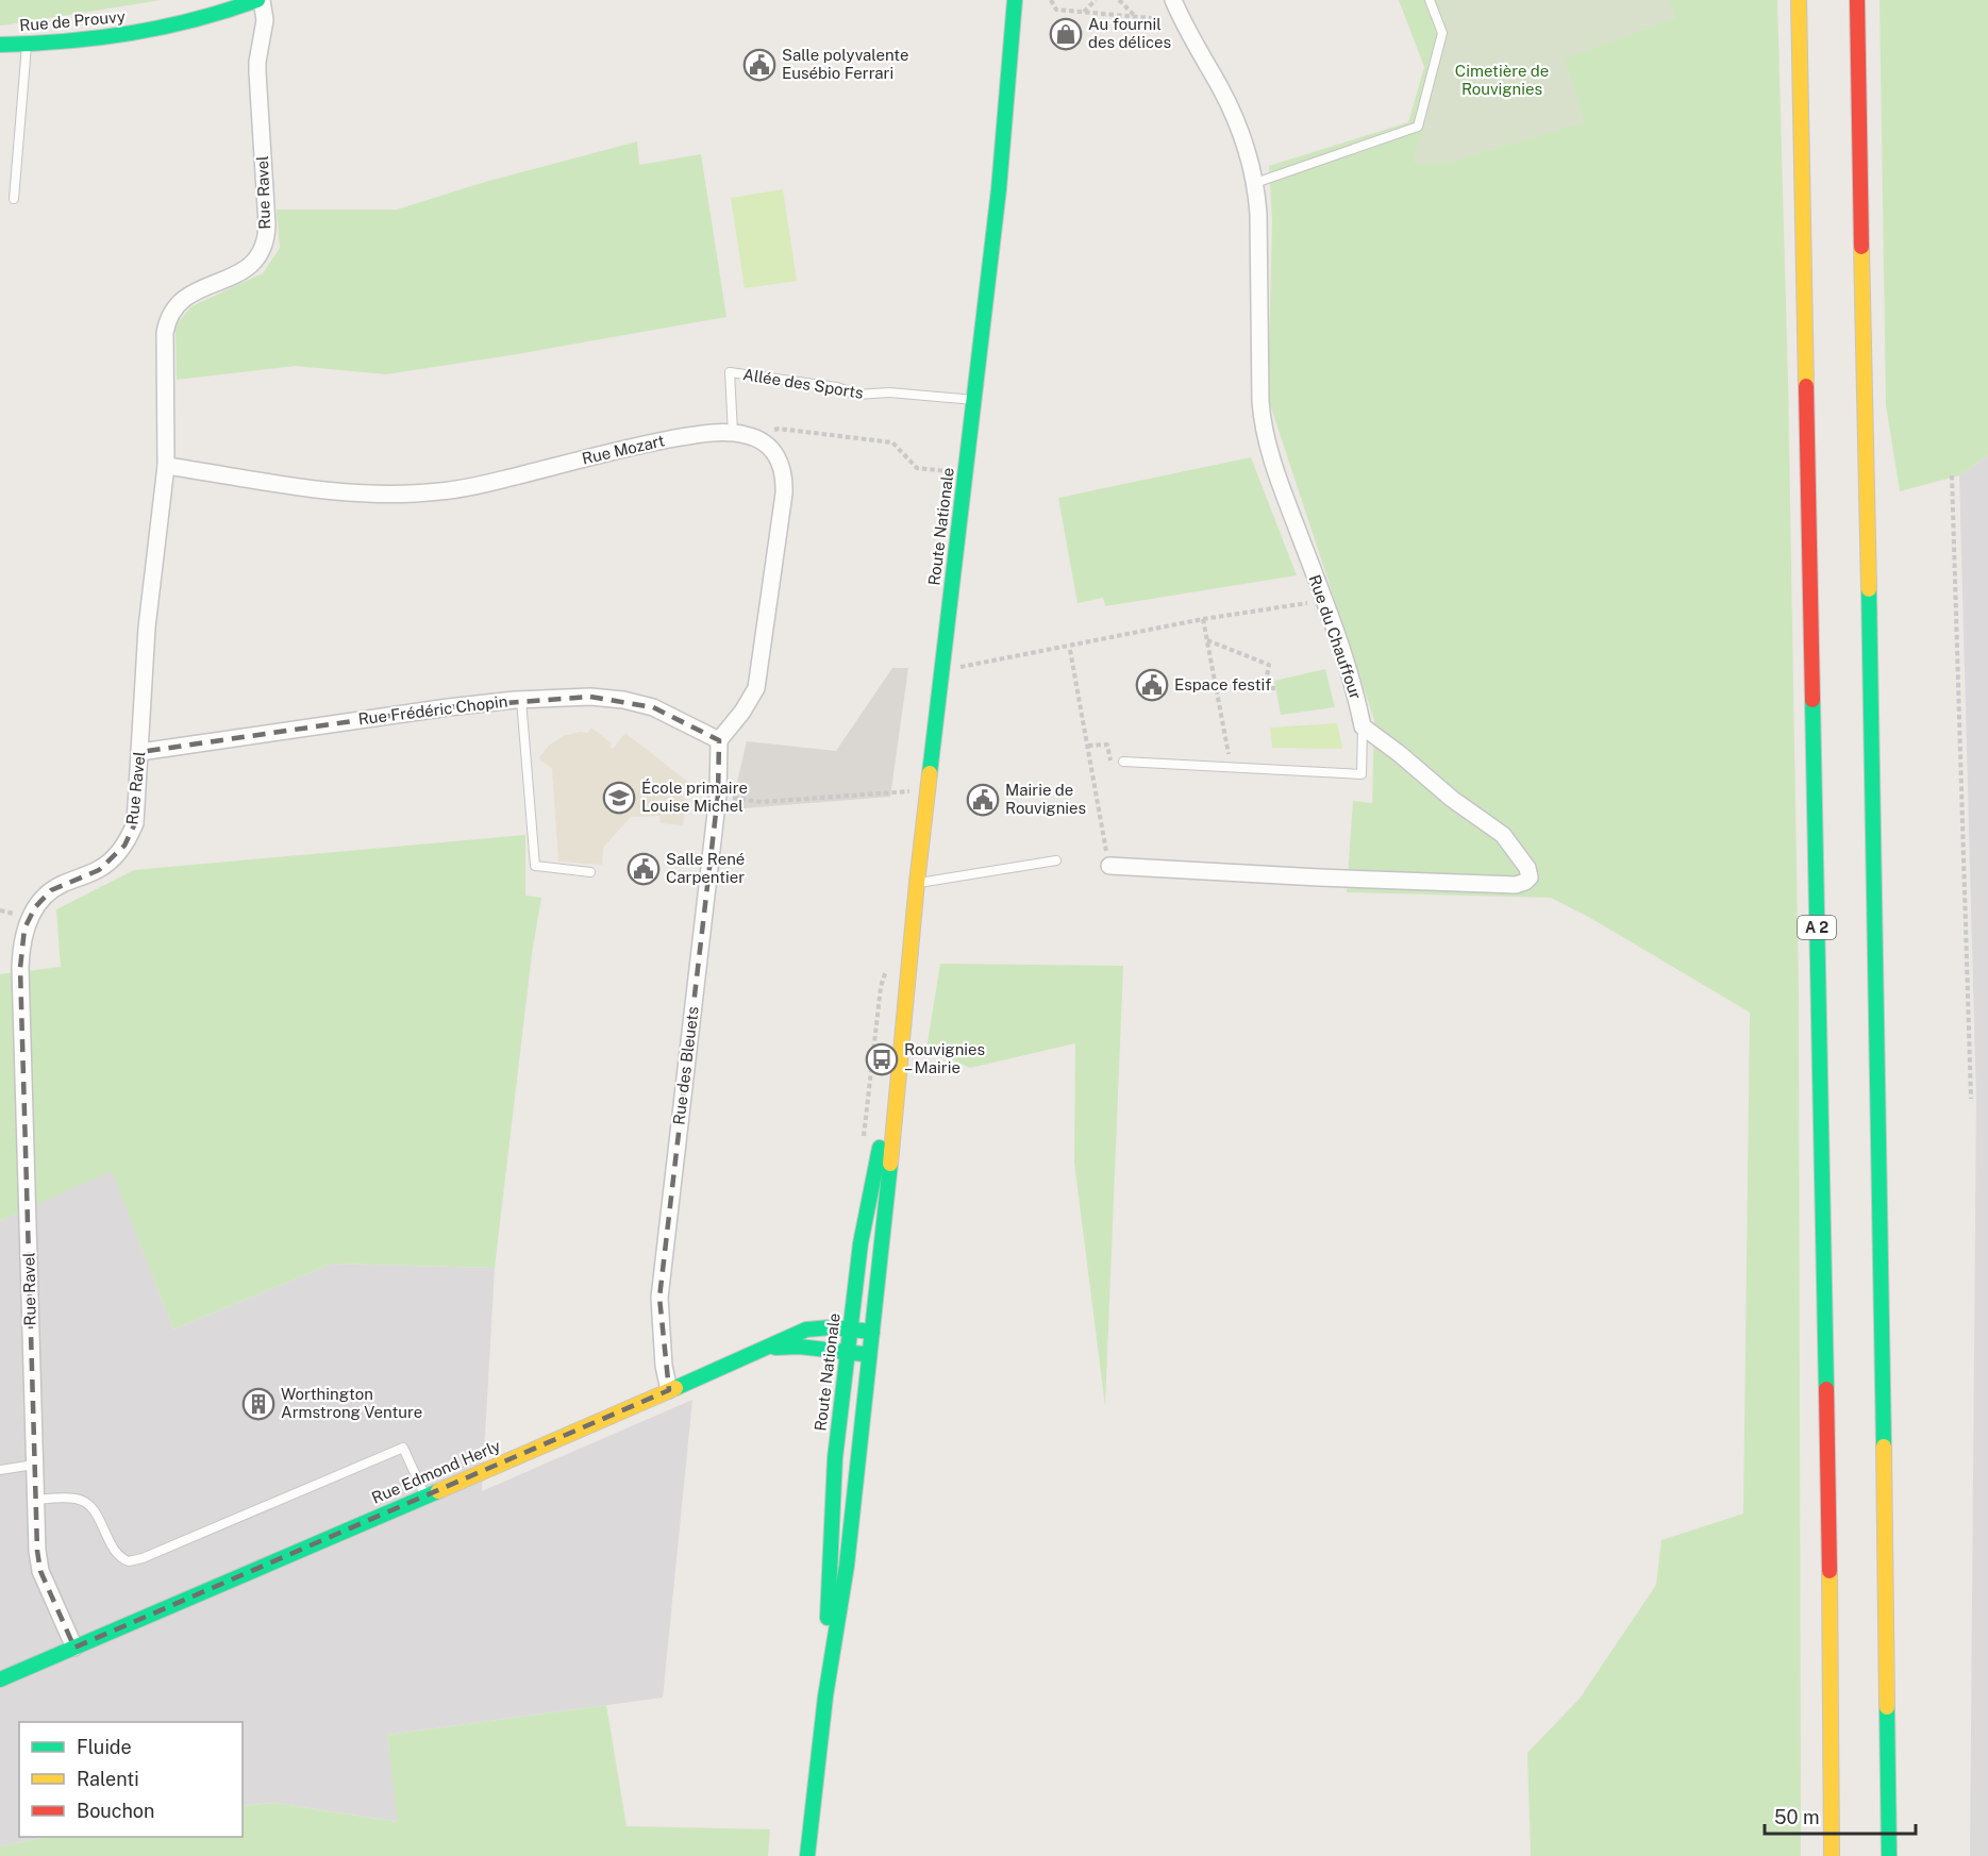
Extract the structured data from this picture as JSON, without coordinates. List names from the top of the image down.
{
  "streets": {
    "main road": [
      "Rue de Prouvy",
      "Route Nationale",
      "A 2",
      "Rue Edmond Herly"
    ],
    "street": [
      "Rue Ravel",
      "Rue Mozart",
      "Rue du Chauffour",
      "Rue Frédéric Chopin",
      "Rue des Bleuets"
    ],
    "lane": ["Allée des Sports"]
  },
  "crossings": [
    ["Rue de Prouvy", "Rue Ravel"],
    ["Rue Ravel", "Rue Mozart"],
    ["Rue Ravel", "Rue Frédéric Chopin"],
    ["Rue Ravel", "Rue Edmond Herly"],
    ["Allée des Sports", "Rue Mozart"],
    ["Allée des Sports", "Route Nationale"],
    ["Route Nationale", "Rue Edmond Herly"],
    ["Rue Frédéric Chopin", "Rue des Bleuets"],
    ["Rue des Bleuets", "Rue Edmond Herly"]
  ],
  "parks": ["Cimetière de Rouvignies"],
  "places": {
    "shop": ["Au fournil des délices"],
    "public building": [
      "Salle polyvalente Eusébio Ferrari",
      "Espace festif",
      "Mairie de Rouvignies",
      "Salle René Carpentier"
    ],
    "school or university": ["École primaire Louise Michel"],
    "bus stop": ["Rouvignies – Mairie"],
    "building": ["Worthington Armstrong Venture"]
  },
  "legend": ["Fluide", "Ralenti", "Bouchon"],
  "scale_bar": "50 m"
}
